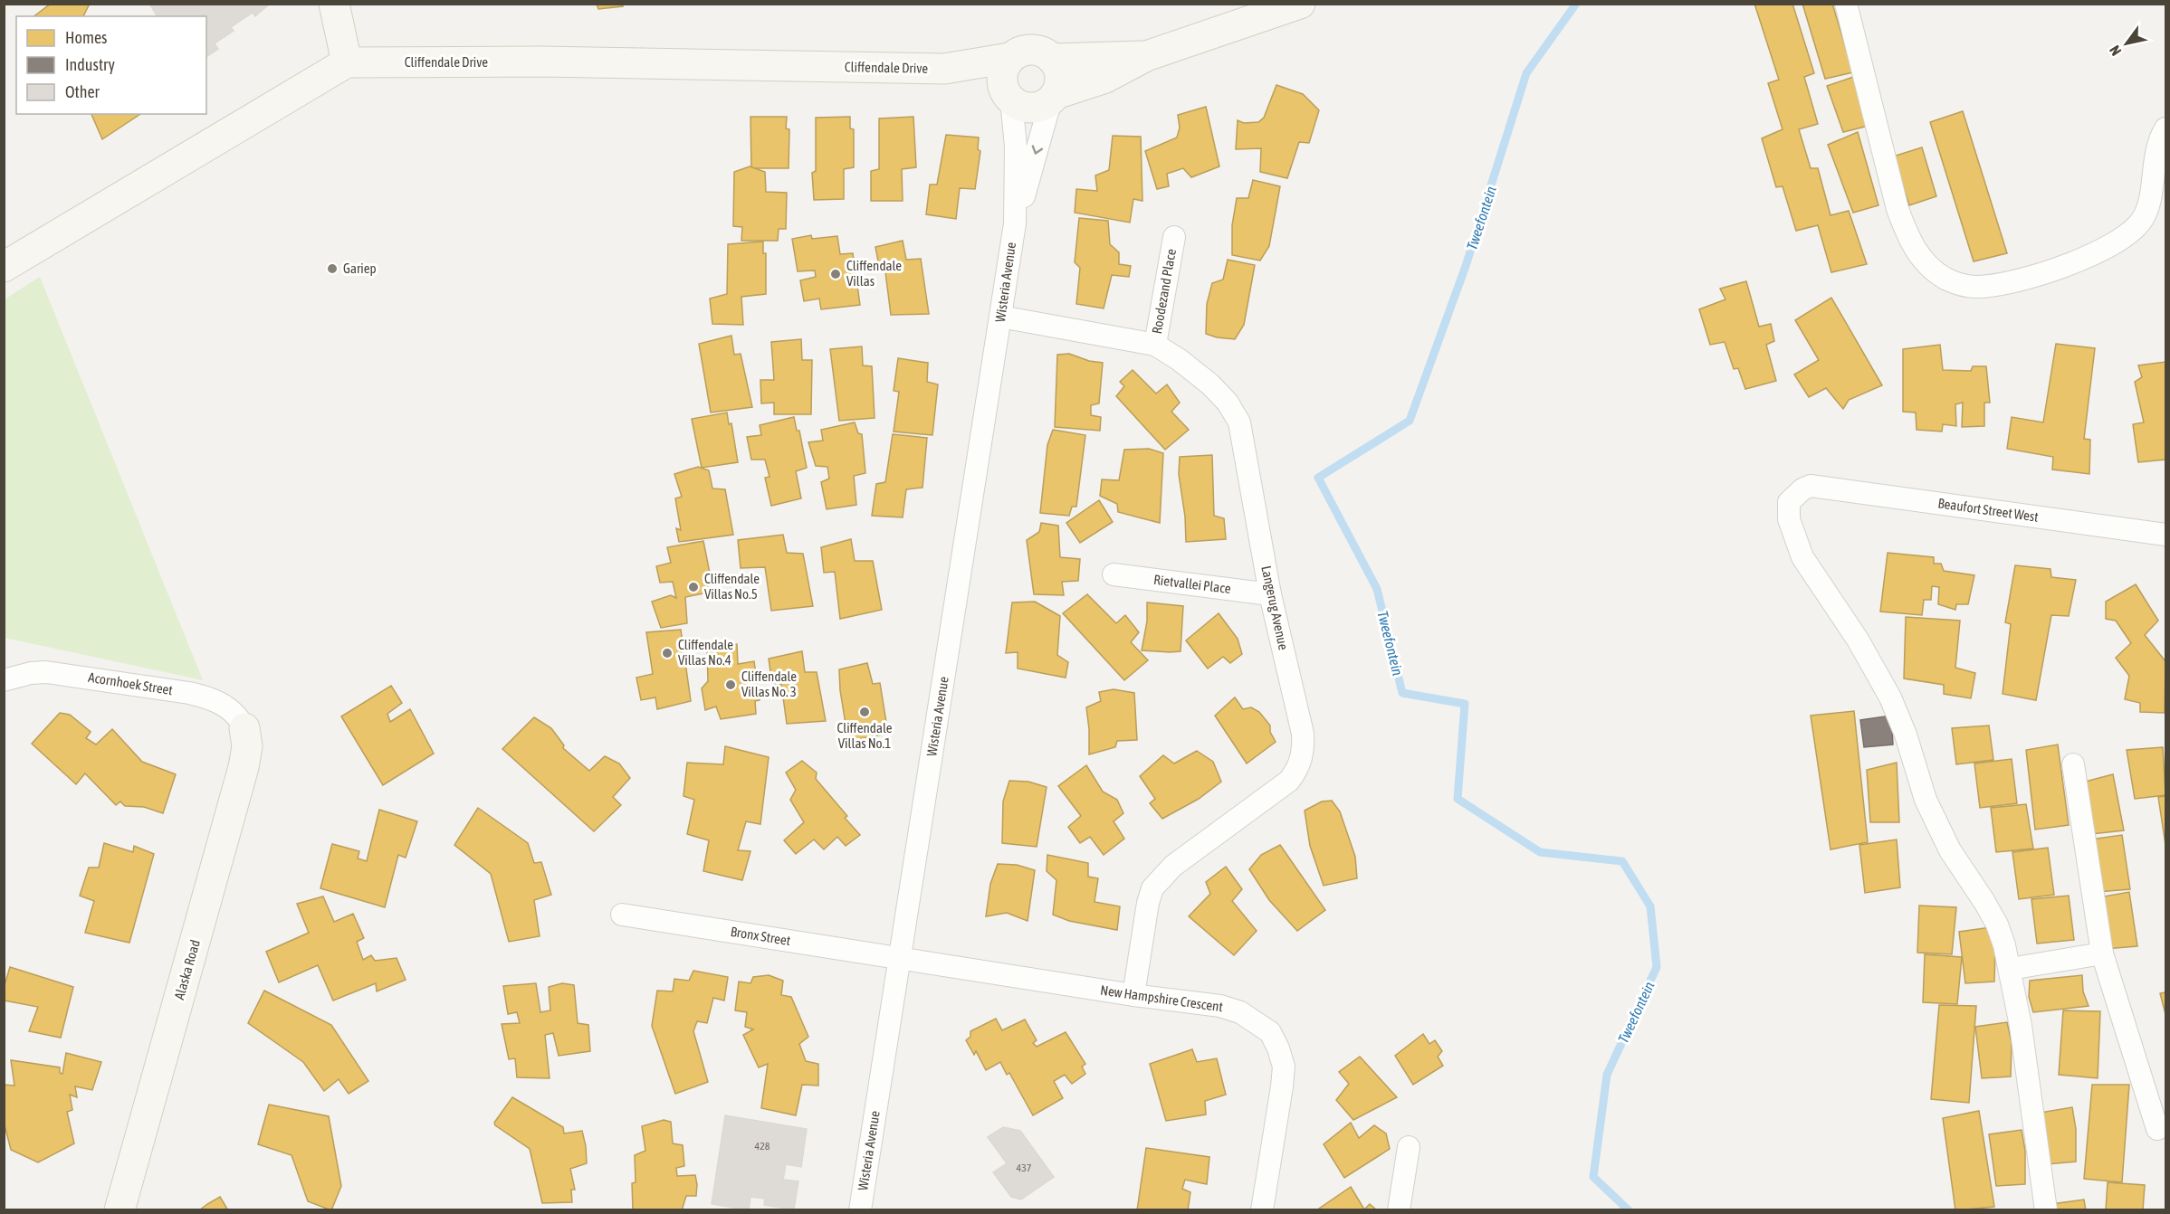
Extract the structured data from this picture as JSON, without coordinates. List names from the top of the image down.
{
  "streets": {
    "street": [
      "Cliffendale Drive",
      "Wisteria Avenue",
      "Roodezand Place",
      "Beaufort Street West",
      "Rietvallei Place",
      "Langerug Avenue",
      "Acornhoek Street",
      "Bronx Street",
      "Alaska Road",
      "New Hampshire Crescent"
    ]
  },
  "crossings": [
    ["Cliffendale Drive", "Wisteria Avenue"],
    ["Wisteria Avenue", "Langerug Avenue"],
    ["Wisteria Avenue", "Bronx Street"],
    ["Wisteria Avenue", "New Hampshire Crescent"],
    ["Roodezand Place", "Langerug Avenue"],
    ["Rietvallei Place", "Langerug Avenue"],
    ["Langerug Avenue", "New Hampshire Crescent"],
    ["Acornhoek Street", "Alaska Road"],
    ["Bronx Street", "New Hampshire Crescent"]
  ],
  "water": ["Tweefontein"],
  "places": [
    "Gariep",
    "Cliffendale Villas",
    "Cliffendale Villas No.5",
    "Cliffendale Villas No.4",
    "Cliffendale Villas No. 3",
    "Cliffendale Villas No.1"
  ],
  "house_numbers": ["428", "437"],
  "legend": ["Homes", "Industry", "Other"],
  "north": "bottom left"
}
